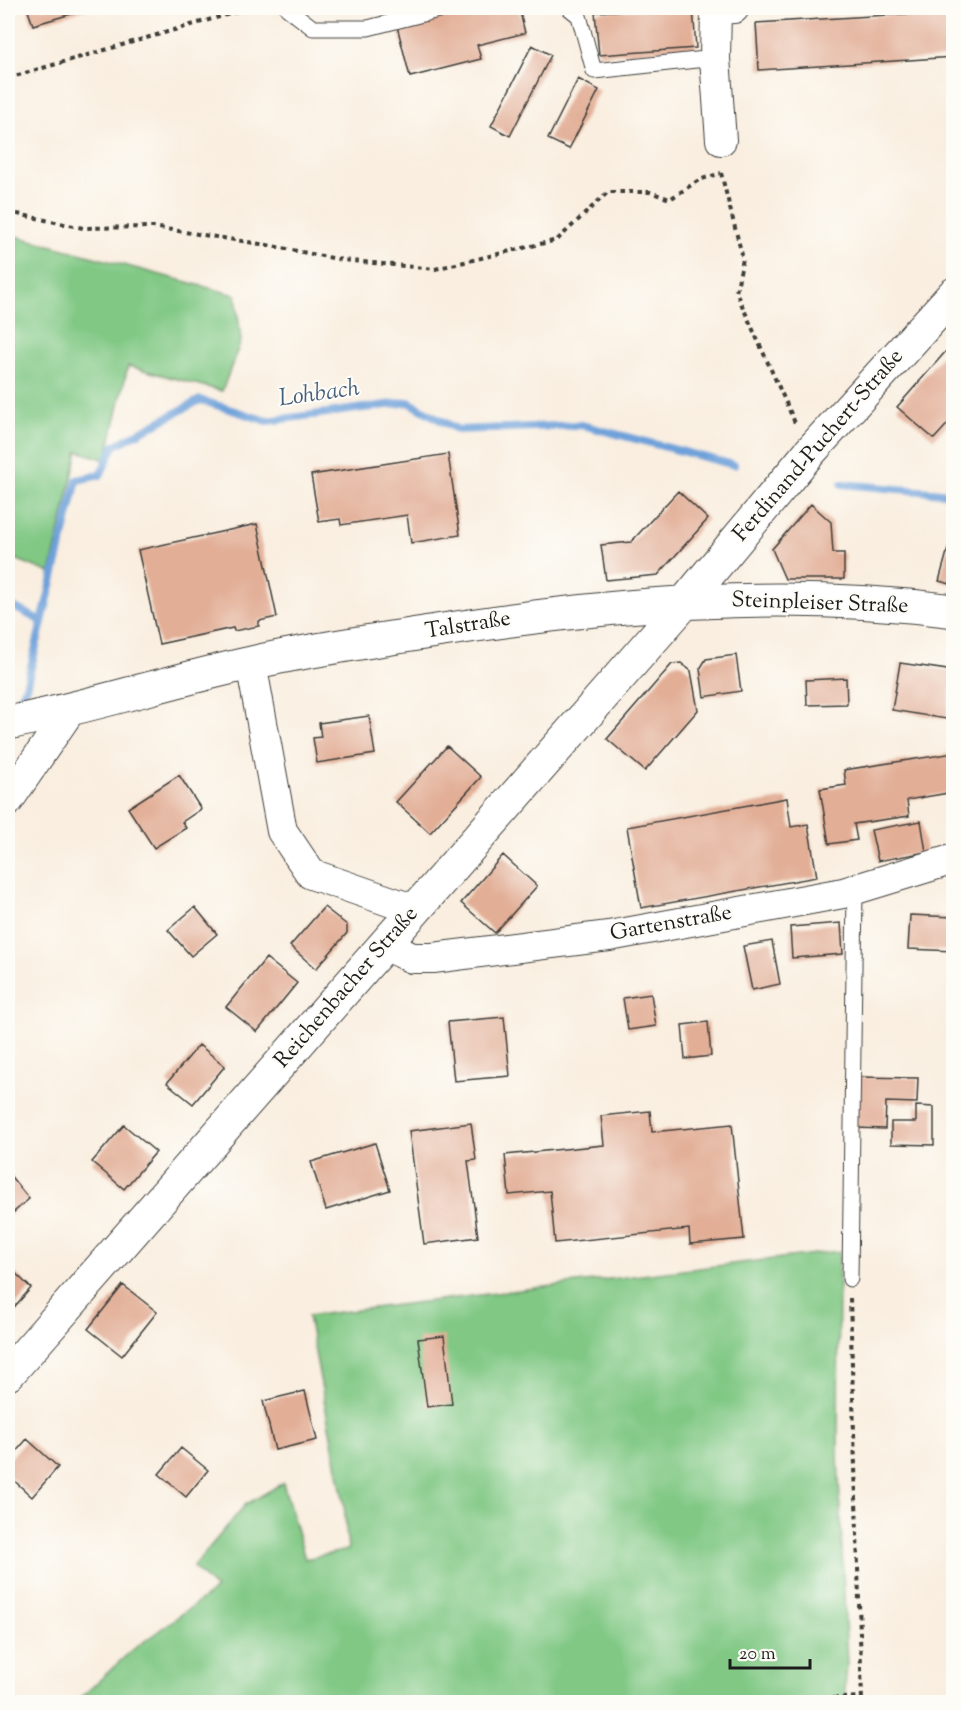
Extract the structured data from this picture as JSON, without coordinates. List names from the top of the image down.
{
  "streets": {
    "street": [
      "Ferdinand-Puchert-Straße",
      "Steinpleiser Straße",
      "Talstraße",
      "Gartenstraße",
      "Reichenbacher Straße"
    ]
  },
  "crossings": [
    ["Ferdinand-Puchert-Straße", "Steinpleiser Straße"],
    ["Ferdinand-Puchert-Straße", "Talstraße"],
    ["Ferdinand-Puchert-Straße", "Reichenbacher Straße"],
    ["Steinpleiser Straße", "Talstraße"],
    ["Steinpleiser Straße", "Reichenbacher Straße"],
    ["Talstraße", "Reichenbacher Straße"],
    ["Gartenstraße", "Reichenbacher Straße"]
  ],
  "water": ["Lohbach"],
  "scale_bar": "20 m"
}
